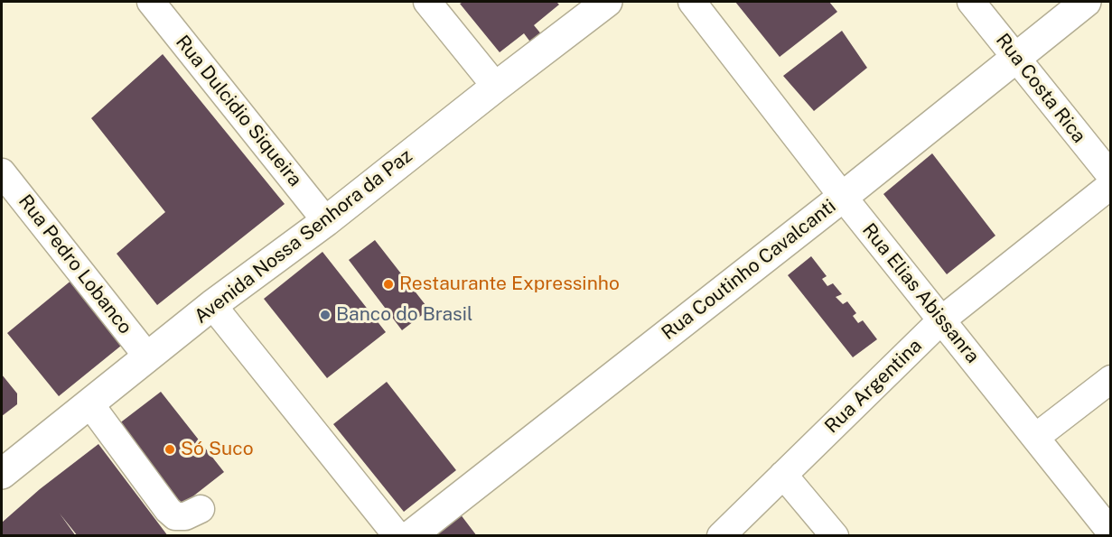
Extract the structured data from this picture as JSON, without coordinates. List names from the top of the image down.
{
  "streets": {
    "main road": ["Avenida Nossa Senhora da Paz", "Rua Coutinho Cavalcanti"],
    "street": [
      "Rua Costa Rica",
      "Rua Dulcidio Siqueira",
      "Rua Pedro Lobanco",
      "Rua Elias Abissanra",
      "Rua Argentina"
    ]
  },
  "crossings": [
    ["Rua Costa Rica", "Rua Coutinho Cavalcanti"],
    ["Rua Dulcidio Siqueira", "Avenida Nossa Senhora da Paz"],
    ["Avenida Nossa Senhora da Paz", "Rua Pedro Lobanco"],
    ["Rua Coutinho Cavalcanti", "Rua Elias Abissanra"],
    ["Rua Elias Abissanra", "Rua Argentina"]
  ],
  "places": ["Restaurante Expressinho", "Banco do Brasil", "Só Suco"]
}
